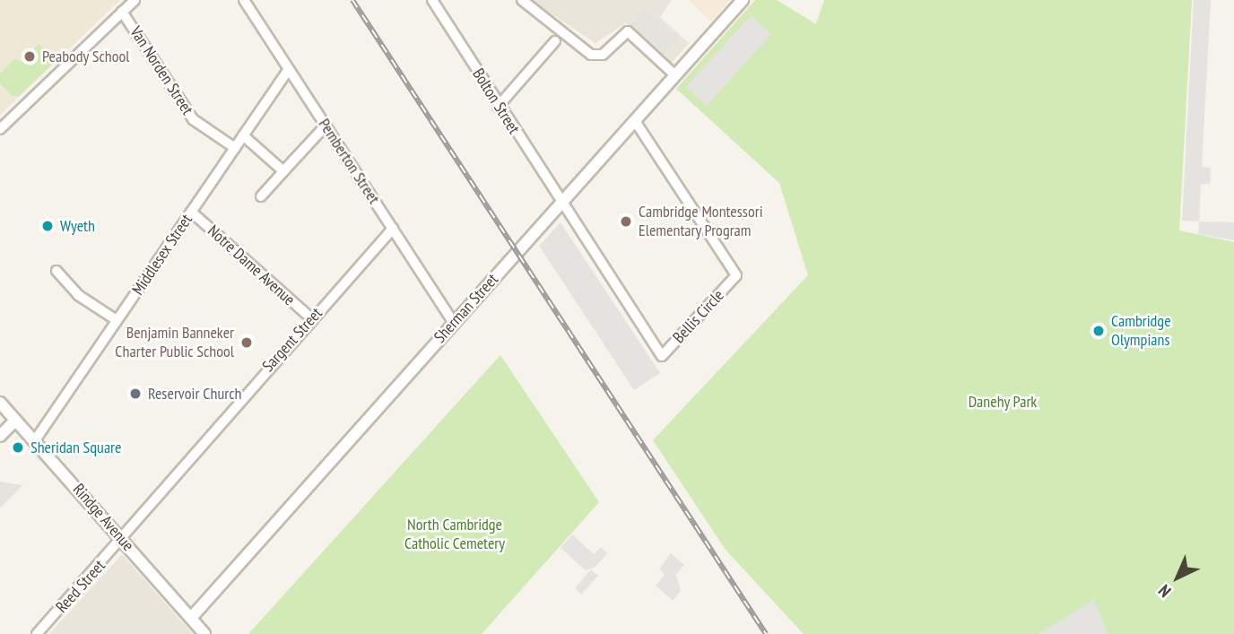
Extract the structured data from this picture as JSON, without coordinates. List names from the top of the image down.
{
  "streets": {
    "street": [
      "Van Norden Street",
      "Bolton Street",
      "Pemberton Street",
      "Middlesex Street",
      "Notre Dame Avenue",
      "Sherman Street",
      "Bellis Circle",
      "Sargent Street",
      "Rindge Avenue",
      "Reed Street"
    ]
  },
  "crossings": [
    ["Van Norden Street", "Middlesex Street"],
    ["Bolton Street", "Sherman Street"],
    ["Bolton Street", "Bellis Circle"],
    ["Pemberton Street", "Middlesex Street"],
    ["Pemberton Street", "Sherman Street"],
    ["Pemberton Street", "Sargent Street"],
    ["Middlesex Street", "Notre Dame Avenue"],
    ["Middlesex Street", "Rindge Avenue"],
    ["Notre Dame Avenue", "Sargent Street"],
    ["Sherman Street", "Bellis Circle"],
    ["Sherman Street", "Rindge Avenue"],
    ["Sargent Street", "Rindge Avenue"],
    ["Sargent Street", "Reed Street"],
    ["Rindge Avenue", "Reed Street"]
  ],
  "parks": ["Danehy Park", "North Cambridge Catholic Cemetery"],
  "places": [
    "Peabody School",
    "Cambridge Montessori Elementary Program",
    "Wyeth",
    "Cambridge Olympians",
    "Benjamin Banneker Charter Public School",
    "Reservoir Church",
    "Sheridan Square"
  ],
  "north": "bottom left"
}
